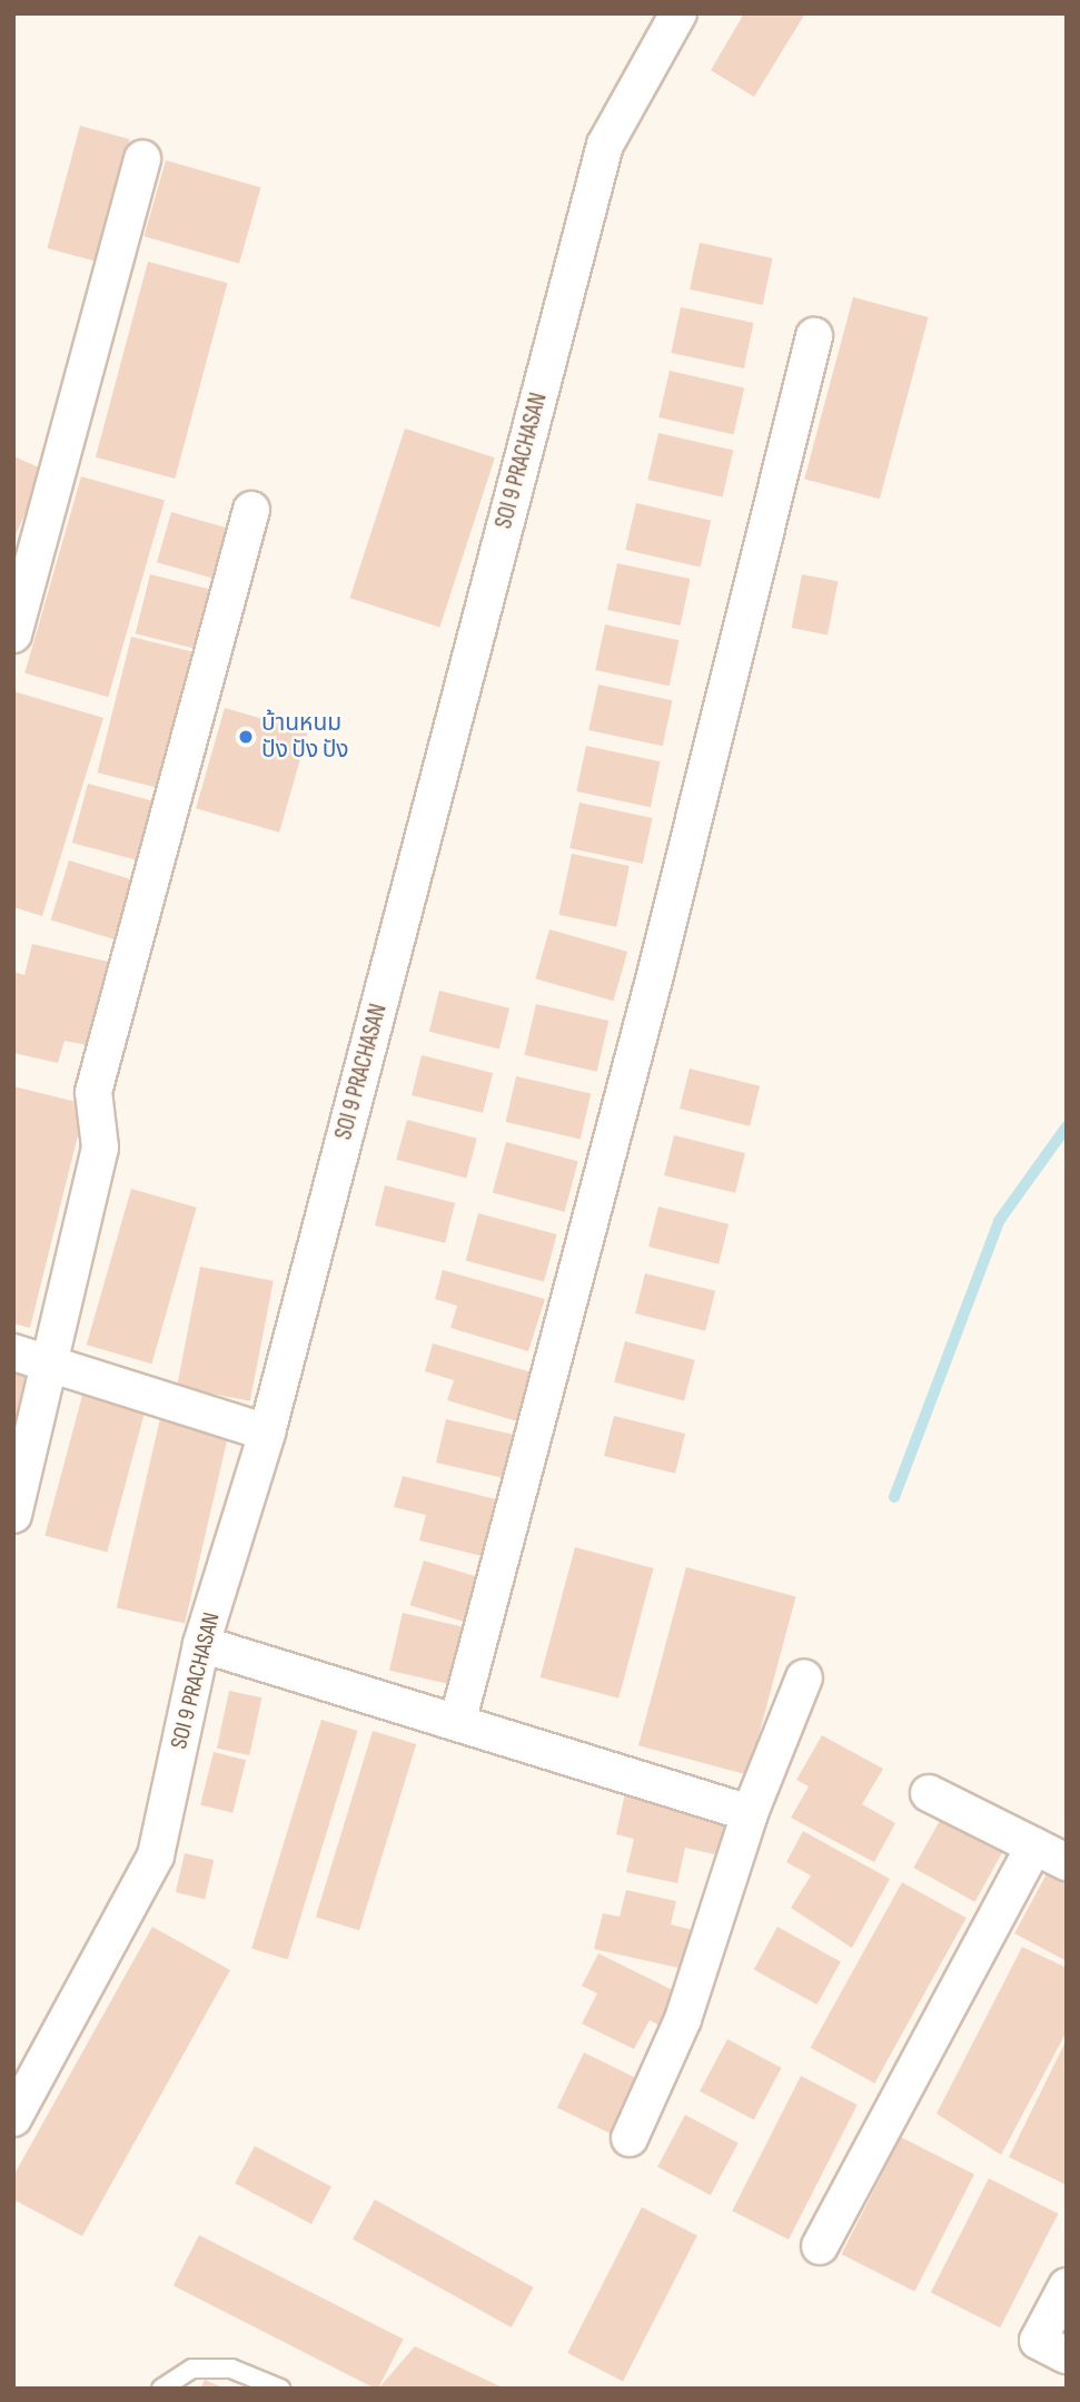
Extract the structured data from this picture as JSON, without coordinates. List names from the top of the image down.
{
  "streets": {
    "street": ["SOI 9 PRACHASAN"]
  },
  "places": ["บ้านหนม ปัง ปัง ปัง"]
}
